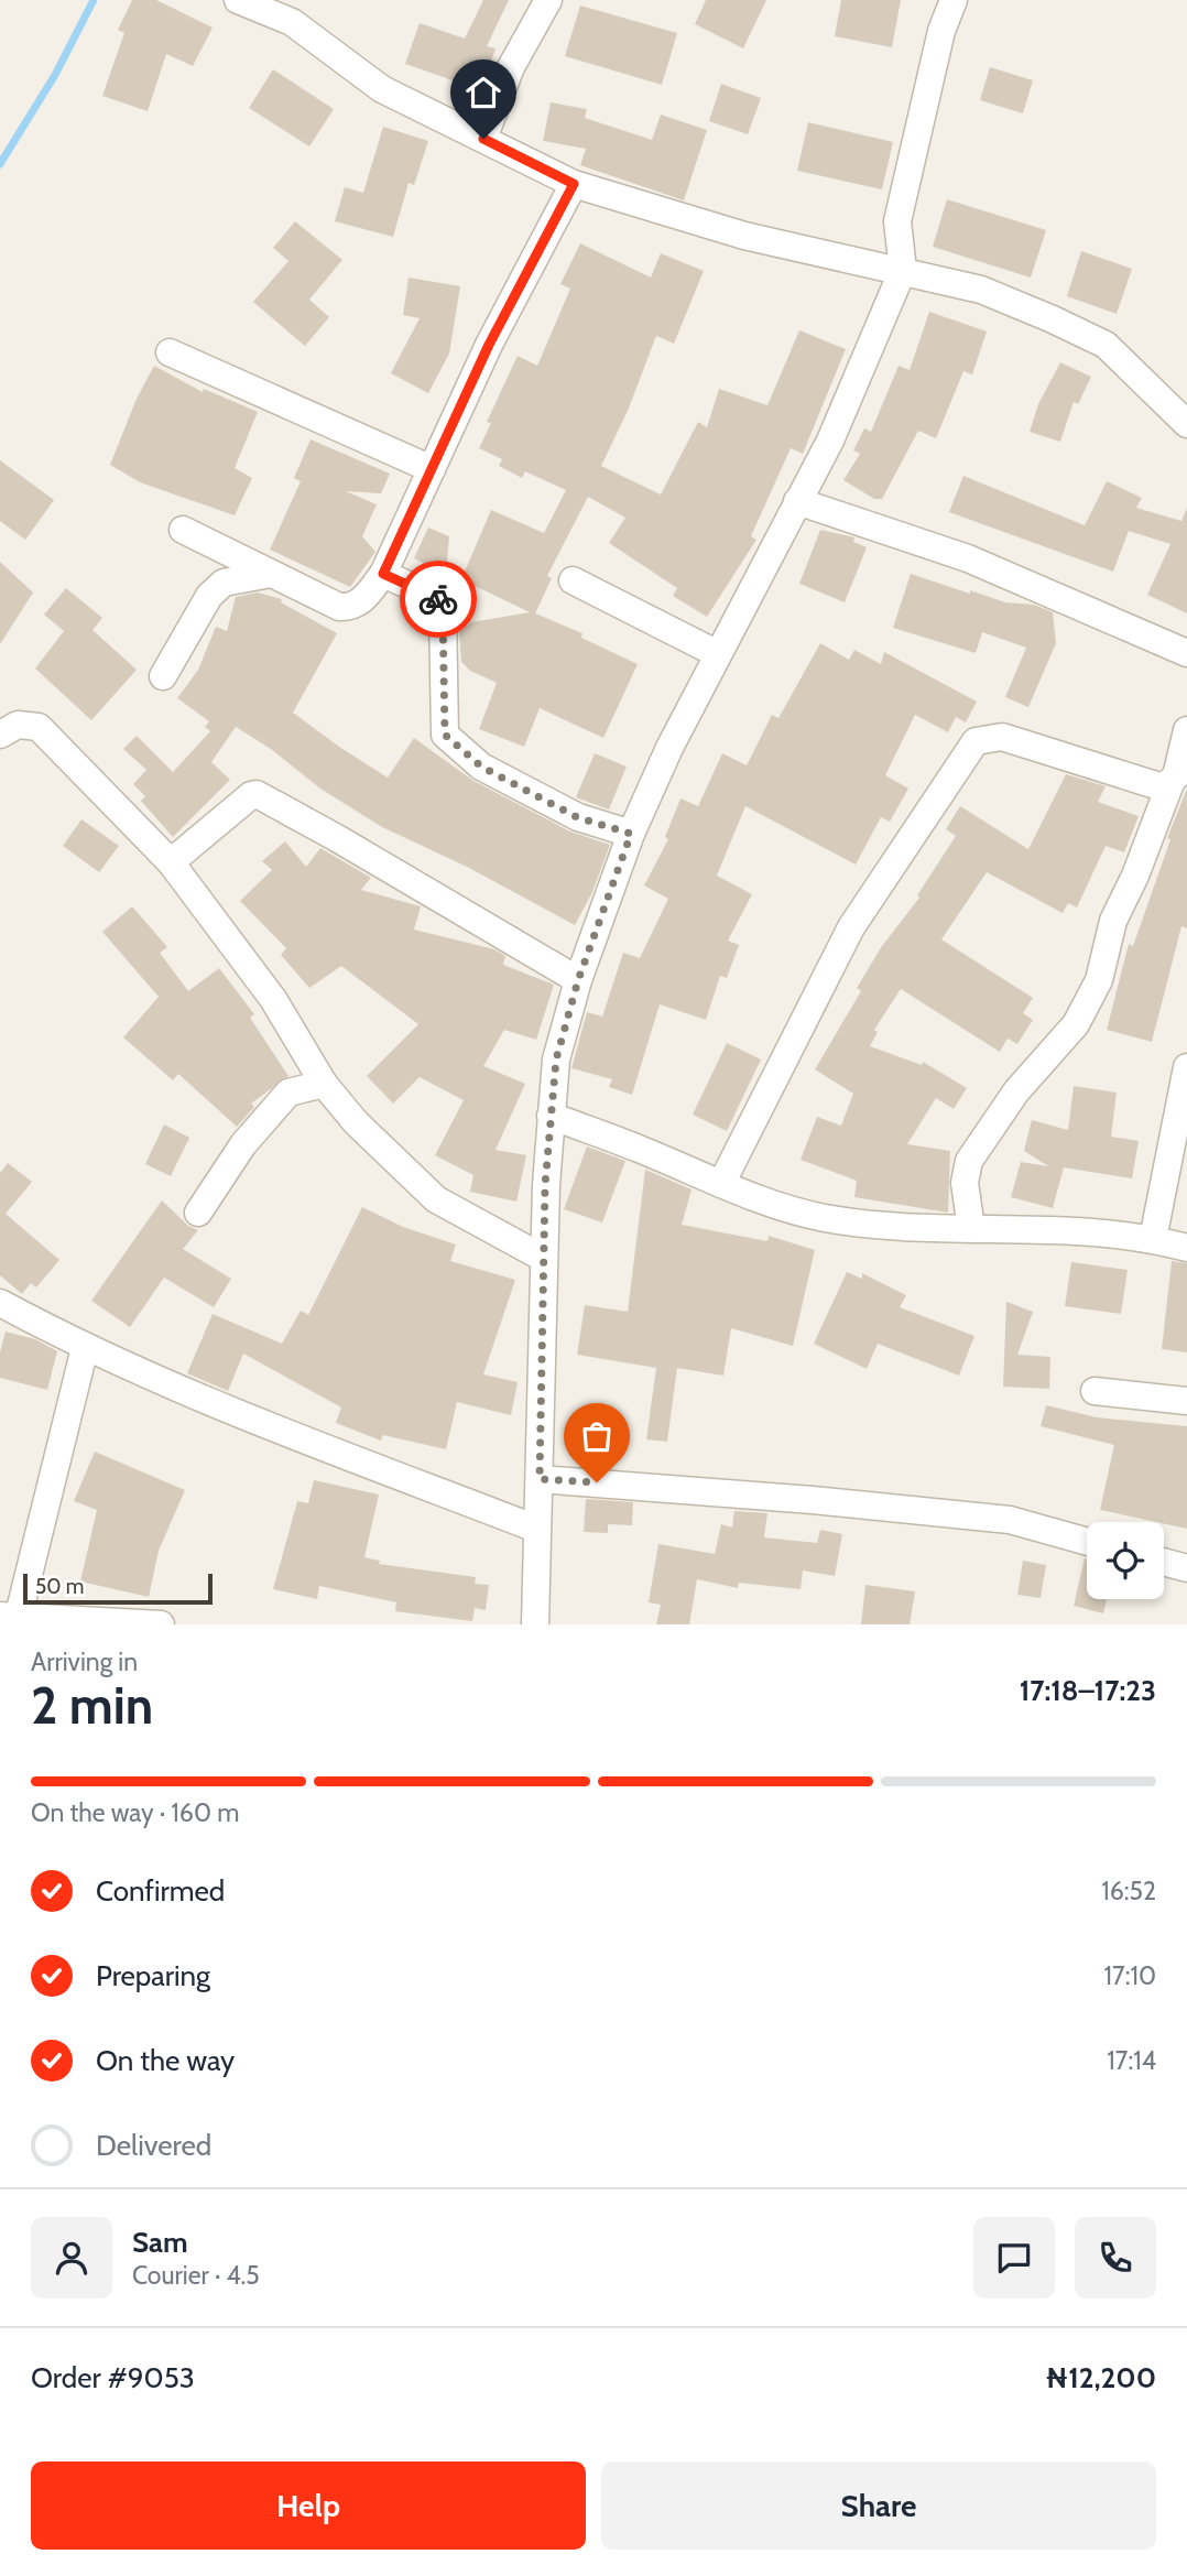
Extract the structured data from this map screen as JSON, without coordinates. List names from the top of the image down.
{
  "scale_bar": "50 m",
  "page": {
    "scale": "50 m",
    "heading": ["2 min", "Arriving in", "17:18–17:23"],
    "panel": [
      "Sam",
      "Courier · 4.5",
      "Order #9053",
      "₦12,200"
    ],
    "bar": "On the way · 160 m",
    "list": [
      ["Confirmed", "16:52"],
      ["Preparing", "17:10"],
      ["On the way", "17:14"],
      "Delivered"
    ],
    "buttons": ["Help", "Share"]
  }
}
